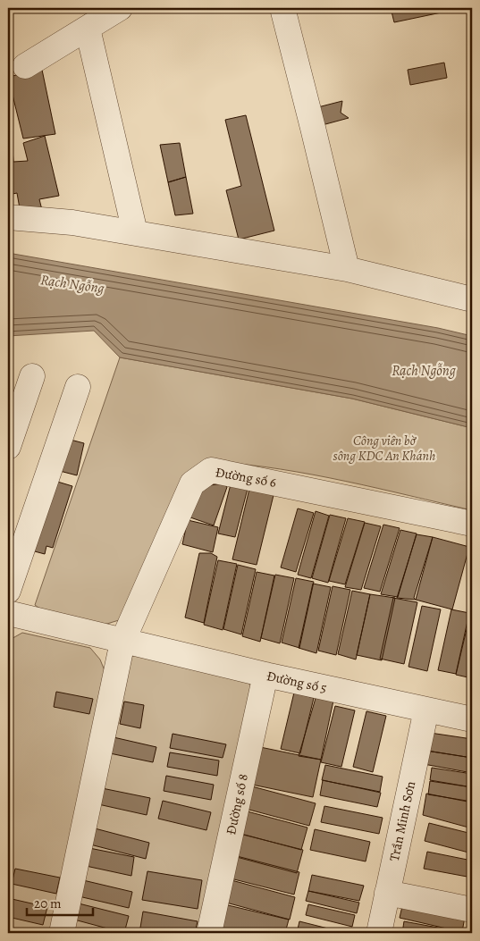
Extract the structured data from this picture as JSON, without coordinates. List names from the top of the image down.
{
  "streets": {
    "street": [
      "Đường số 6",
      "Đường số 5",
      "Đường số 8",
      "Trần Minh Sơn"
    ]
  },
  "crossings": [
    ["Đường số 6", "Đường số 5"],
    ["Đường số 5", "Đường số 8"],
    ["Đường số 5", "Trần Minh Sơn"]
  ],
  "water": ["Rạch Ngỗng"],
  "parks": ["Công viên bờ sông KDC An Khánh"],
  "scale_bar": "20 m"
}
